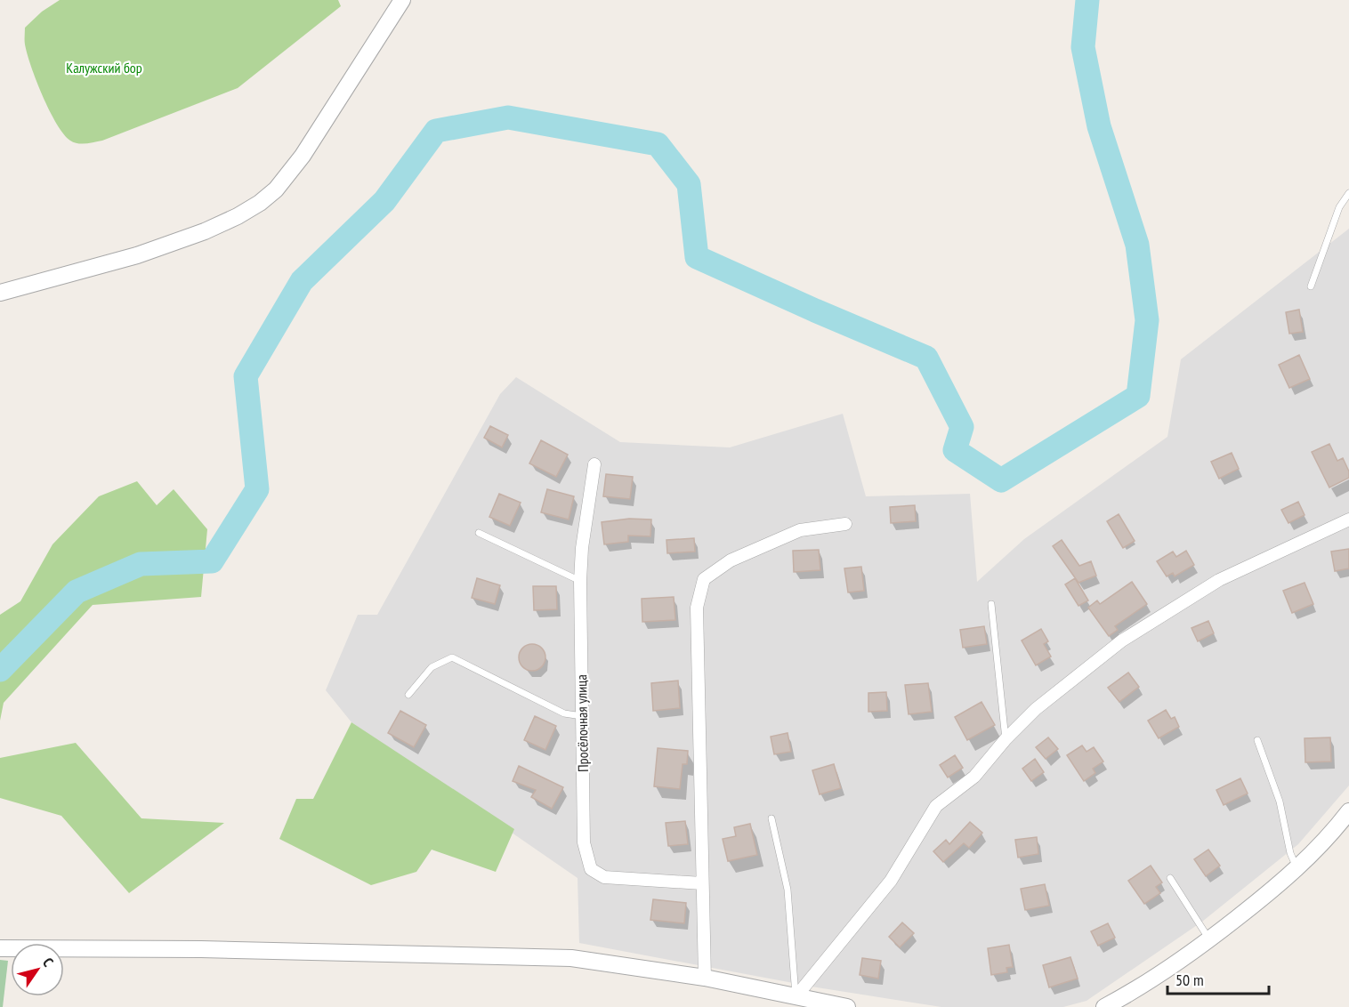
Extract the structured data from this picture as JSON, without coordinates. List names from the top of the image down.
{
  "streets": {
    "street": ["Просёлочная улица"]
  },
  "parks": ["Калужский бор"],
  "scale_bar": "50 m",
  "north": "top right"
}
